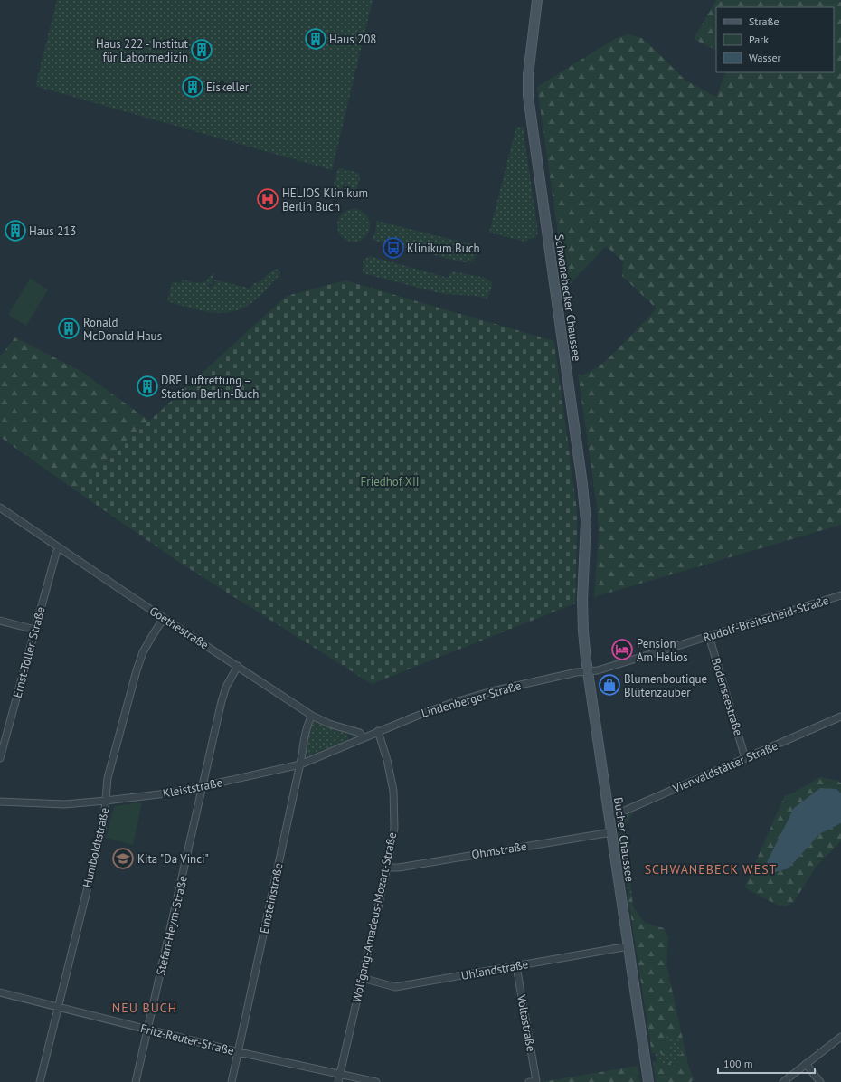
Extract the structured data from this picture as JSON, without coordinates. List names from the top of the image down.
{
  "streets": {
    "main road": ["Schwanebecker Chaussee", "Bucher Chaussee"],
    "street": [
      "Rudolf-Breitscheid-Straße",
      "Goethestraße",
      "Ernst-Toller-Straße",
      "Bodenseestraße",
      "Lindenberger Straße",
      "Vierwaldstätter Straße",
      "Kleiststraße",
      "Humboldtstraße",
      "Ohmstraße",
      "Einsteinstraße",
      "Wolfgang-Amadeus-Mozart-Straße",
      "Stefan-Heym-Straße",
      "Uhlandstraße",
      "Voltastraße",
      "Fritz-Reuter-Straße"
    ]
  },
  "crossings": [
    ["Schwanebecker Chaussee", "Bucher Chaussee"],
    ["Rudolf-Breitscheid-Straße", "Bodenseestraße"],
    ["Rudolf-Breitscheid-Straße", "Lindenberger Straße"],
    ["Rudolf-Breitscheid-Straße", "Bucher Chaussee"],
    ["Goethestraße", "Ernst-Toller-Straße"],
    ["Goethestraße", "Kleiststraße"],
    ["Goethestraße", "Humboldtstraße"],
    ["Goethestraße", "Einsteinstraße"],
    ["Goethestraße", "Stefan-Heym-Straße"],
    ["Bodenseestraße", "Vierwaldstätter Straße"],
    ["Lindenberger Straße", "Kleiststraße"],
    ["Lindenberger Straße", "Bucher Chaussee"],
    ["Lindenberger Straße", "Wolfgang-Amadeus-Mozart-Straße"],
    ["Vierwaldstätter Straße", "Bucher Chaussee"],
    ["Kleiststraße", "Humboldtstraße"],
    ["Kleiststraße", "Einsteinstraße"],
    ["Kleiststraße", "Wolfgang-Amadeus-Mozart-Straße"],
    ["Kleiststraße", "Stefan-Heym-Straße"],
    ["Bucher Chaussee", "Ohmstraße"],
    ["Bucher Chaussee", "Uhlandstraße"],
    ["Humboldtstraße", "Fritz-Reuter-Straße"],
    ["Ohmstraße", "Wolfgang-Amadeus-Mozart-Straße"],
    ["Einsteinstraße", "Fritz-Reuter-Straße"],
    ["Wolfgang-Amadeus-Mozart-Straße", "Uhlandstraße"],
    ["Wolfgang-Amadeus-Mozart-Straße", "Fritz-Reuter-Straße"],
    ["Stefan-Heym-Straße", "Fritz-Reuter-Straße"],
    ["Uhlandstraße", "Voltastraße"]
  ],
  "districts": ["SCHWANEBECK WEST", "NEU BUCH"],
  "parks": ["Friedhof XII"],
  "places": {
    "building": [
      "Haus 208",
      "Haus 222 - Institut für Labormedizin",
      "Eiskeller",
      "Haus 213",
      "Ronald McDonald Haus",
      "DRF Luftrettung – Station Berlin-Buch"
    ],
    "hospital": ["HELIOS Klinikum Berlin Buch"],
    "bus stop": ["Klinikum Buch"],
    "hotel": ["Pension Am Helios"],
    "shop": ["Blumenboutique Blütenzauber"],
    "school or university": ["Kita \"Da Vinci\""]
  },
  "legend": ["Straße", "Park", "Wasser"],
  "scale_bar": "100 m"
}
